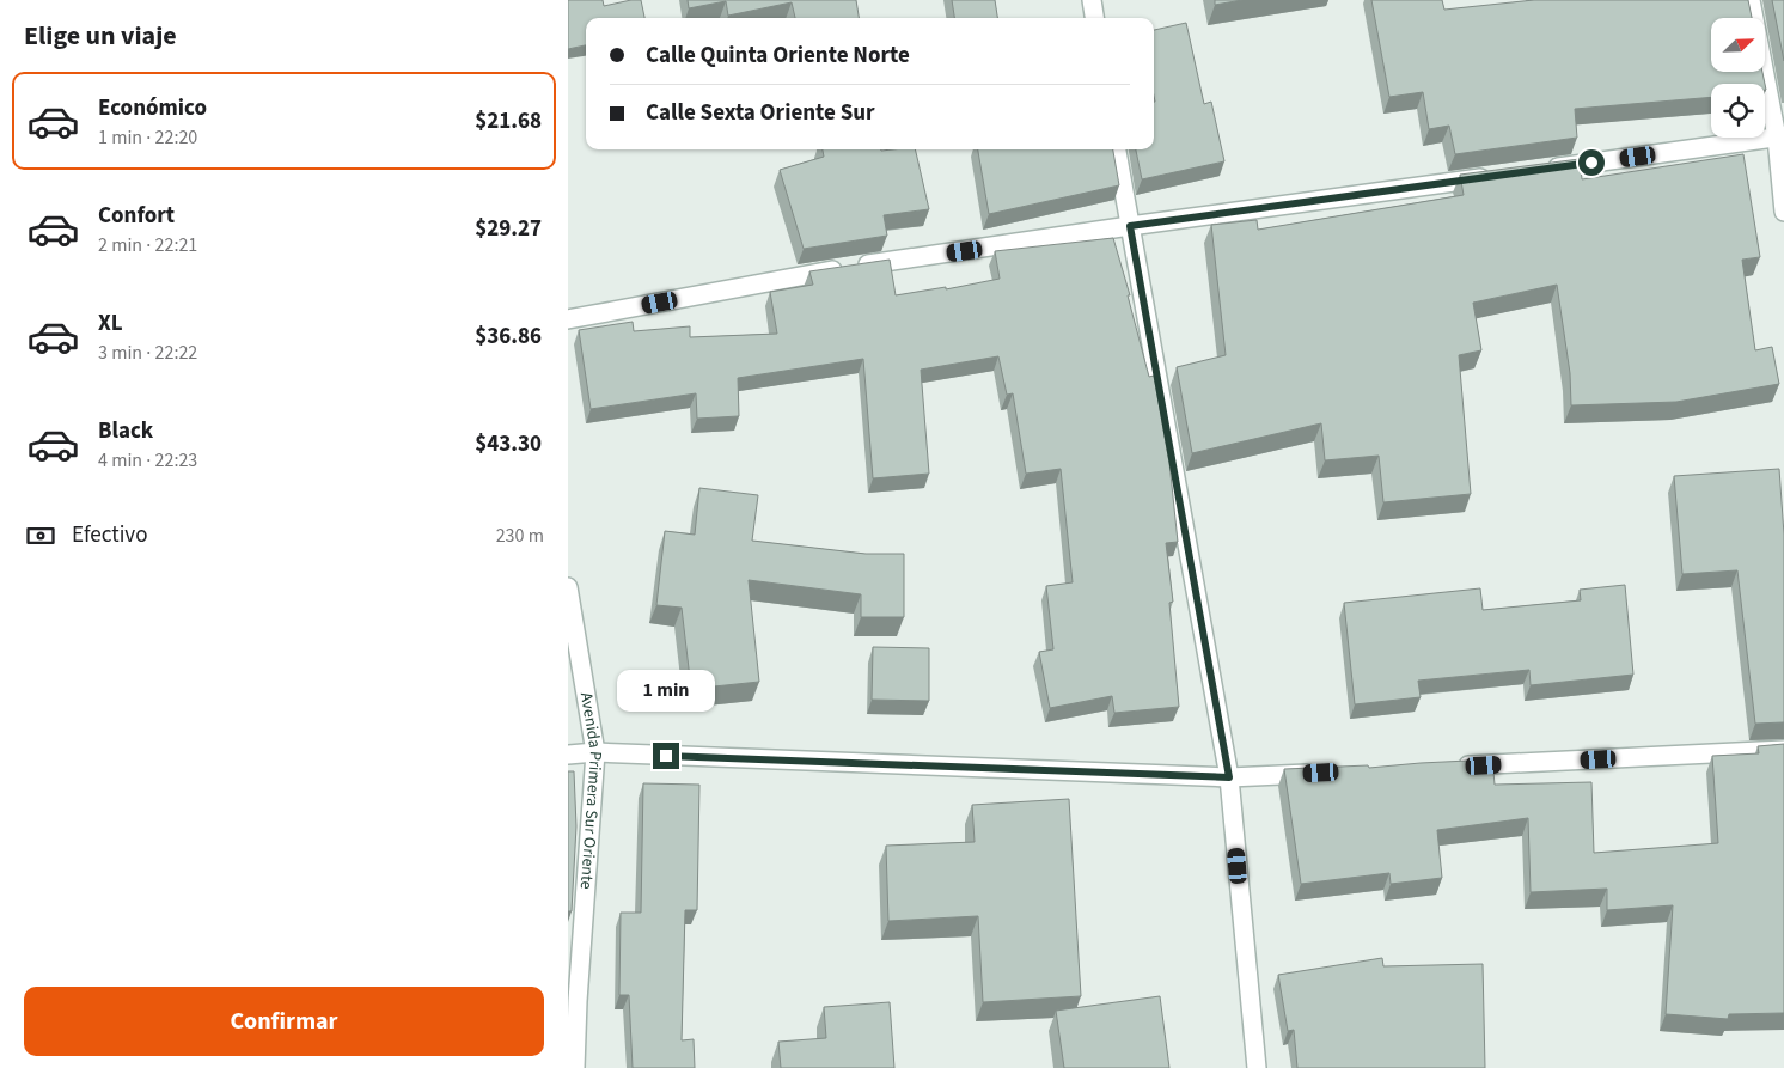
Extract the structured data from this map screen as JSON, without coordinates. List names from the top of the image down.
{
  "streets": {
    "street": ["Avenida Primera Sur Oriente"]
  },
  "north": "top right",
  "page": {
    "heading": "Elige un viaje",
    "banner": ["Calle Quinta Oriente Norte", "Calle Sexta Oriente Sur"],
    "list": [
      {
        "name": "Económico",
        "note": "1 min · 22:20",
        "value": "$21.68"
      },
      {
        "name": "Confort",
        "note": "2 min · 22:21",
        "value": "$29.27"
      },
      {
        "name": "XL",
        "note": "3 min · 22:22",
        "value": "$36.86"
      },
      {
        "name": "Black",
        "note": "4 min · 22:23",
        "value": "$43.30"
      }
    ],
    "pay": ["Efectivo", "230 m"],
    "bubble": "1 min",
    "buttons": "Confirmar"
  }
}
